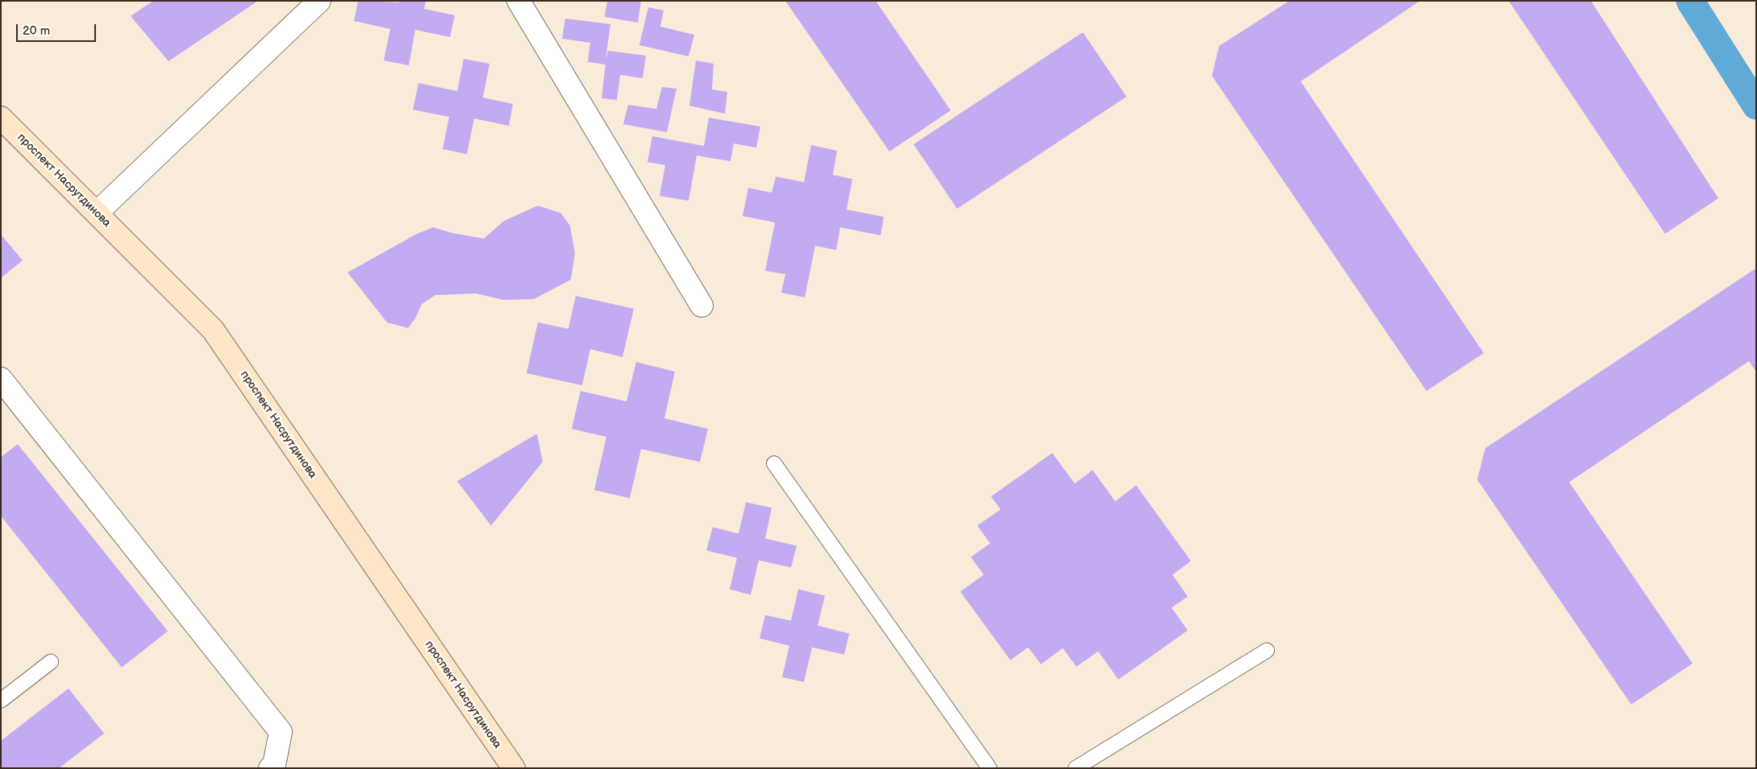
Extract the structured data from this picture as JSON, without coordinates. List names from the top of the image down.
{
  "streets": {
    "main road": ["проспект Насрутдинова"]
  },
  "scale_bar": "20 m"
}
